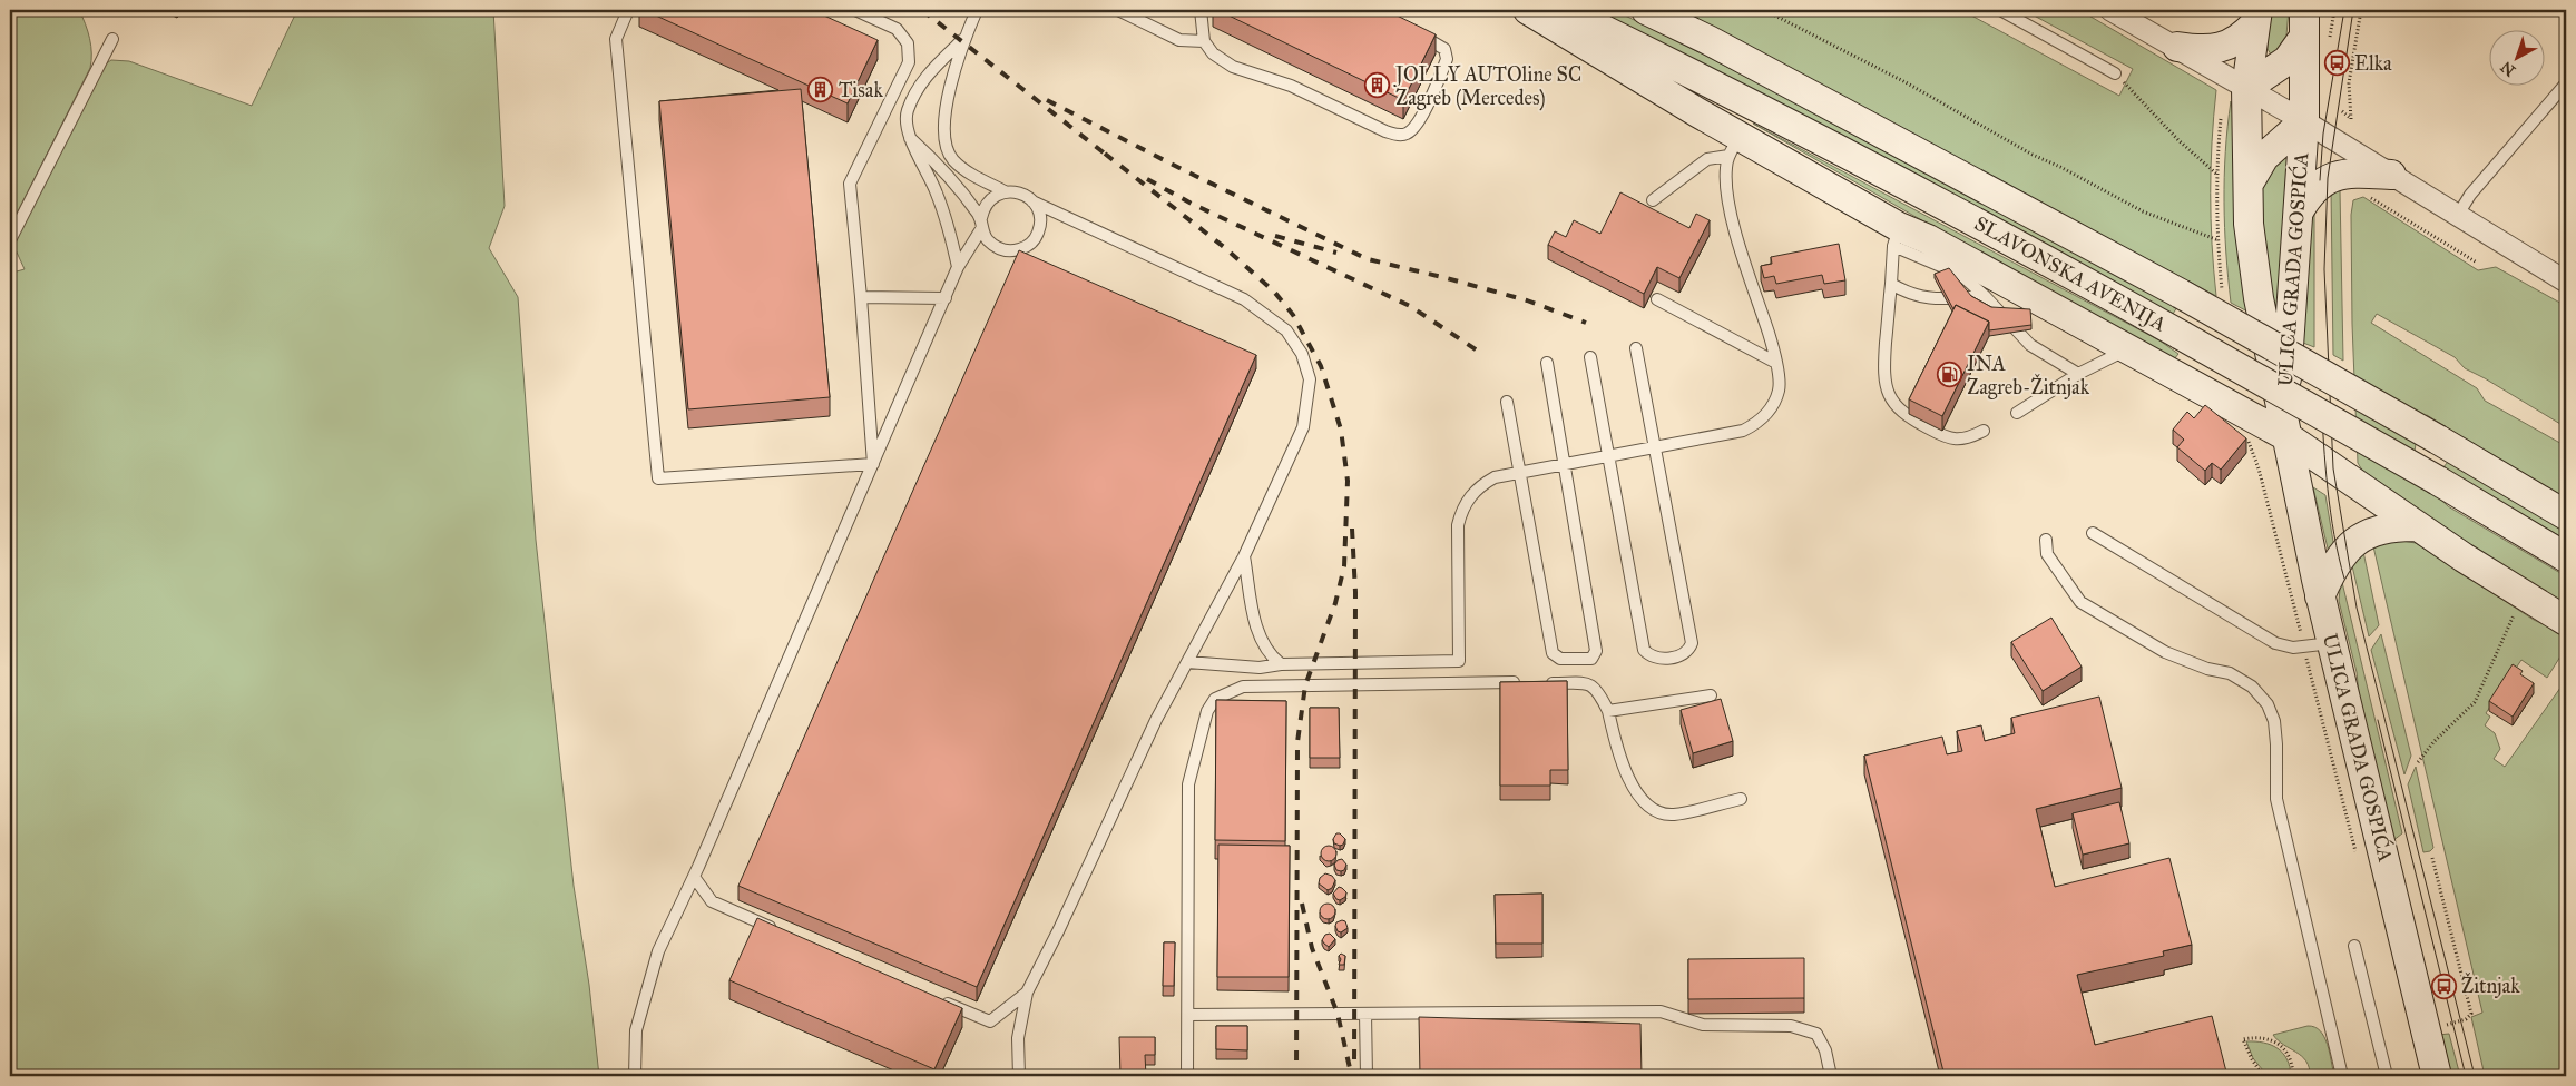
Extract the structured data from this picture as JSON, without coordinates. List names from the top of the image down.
{
  "streets": {
    "main road": ["ULICA GRADA GOSPIĆA", "SLAVONSKA AVENIJA"]
  },
  "places": {
    "bus stop": ["Elka", "Žitnjak"],
    "building": ["JOLLY AUTOline SC Zagreb (Mercedes)", "Tisak"],
    "fuel station": ["INA Zagreb-Žitnjak"]
  },
  "north": "bottom left"
}
